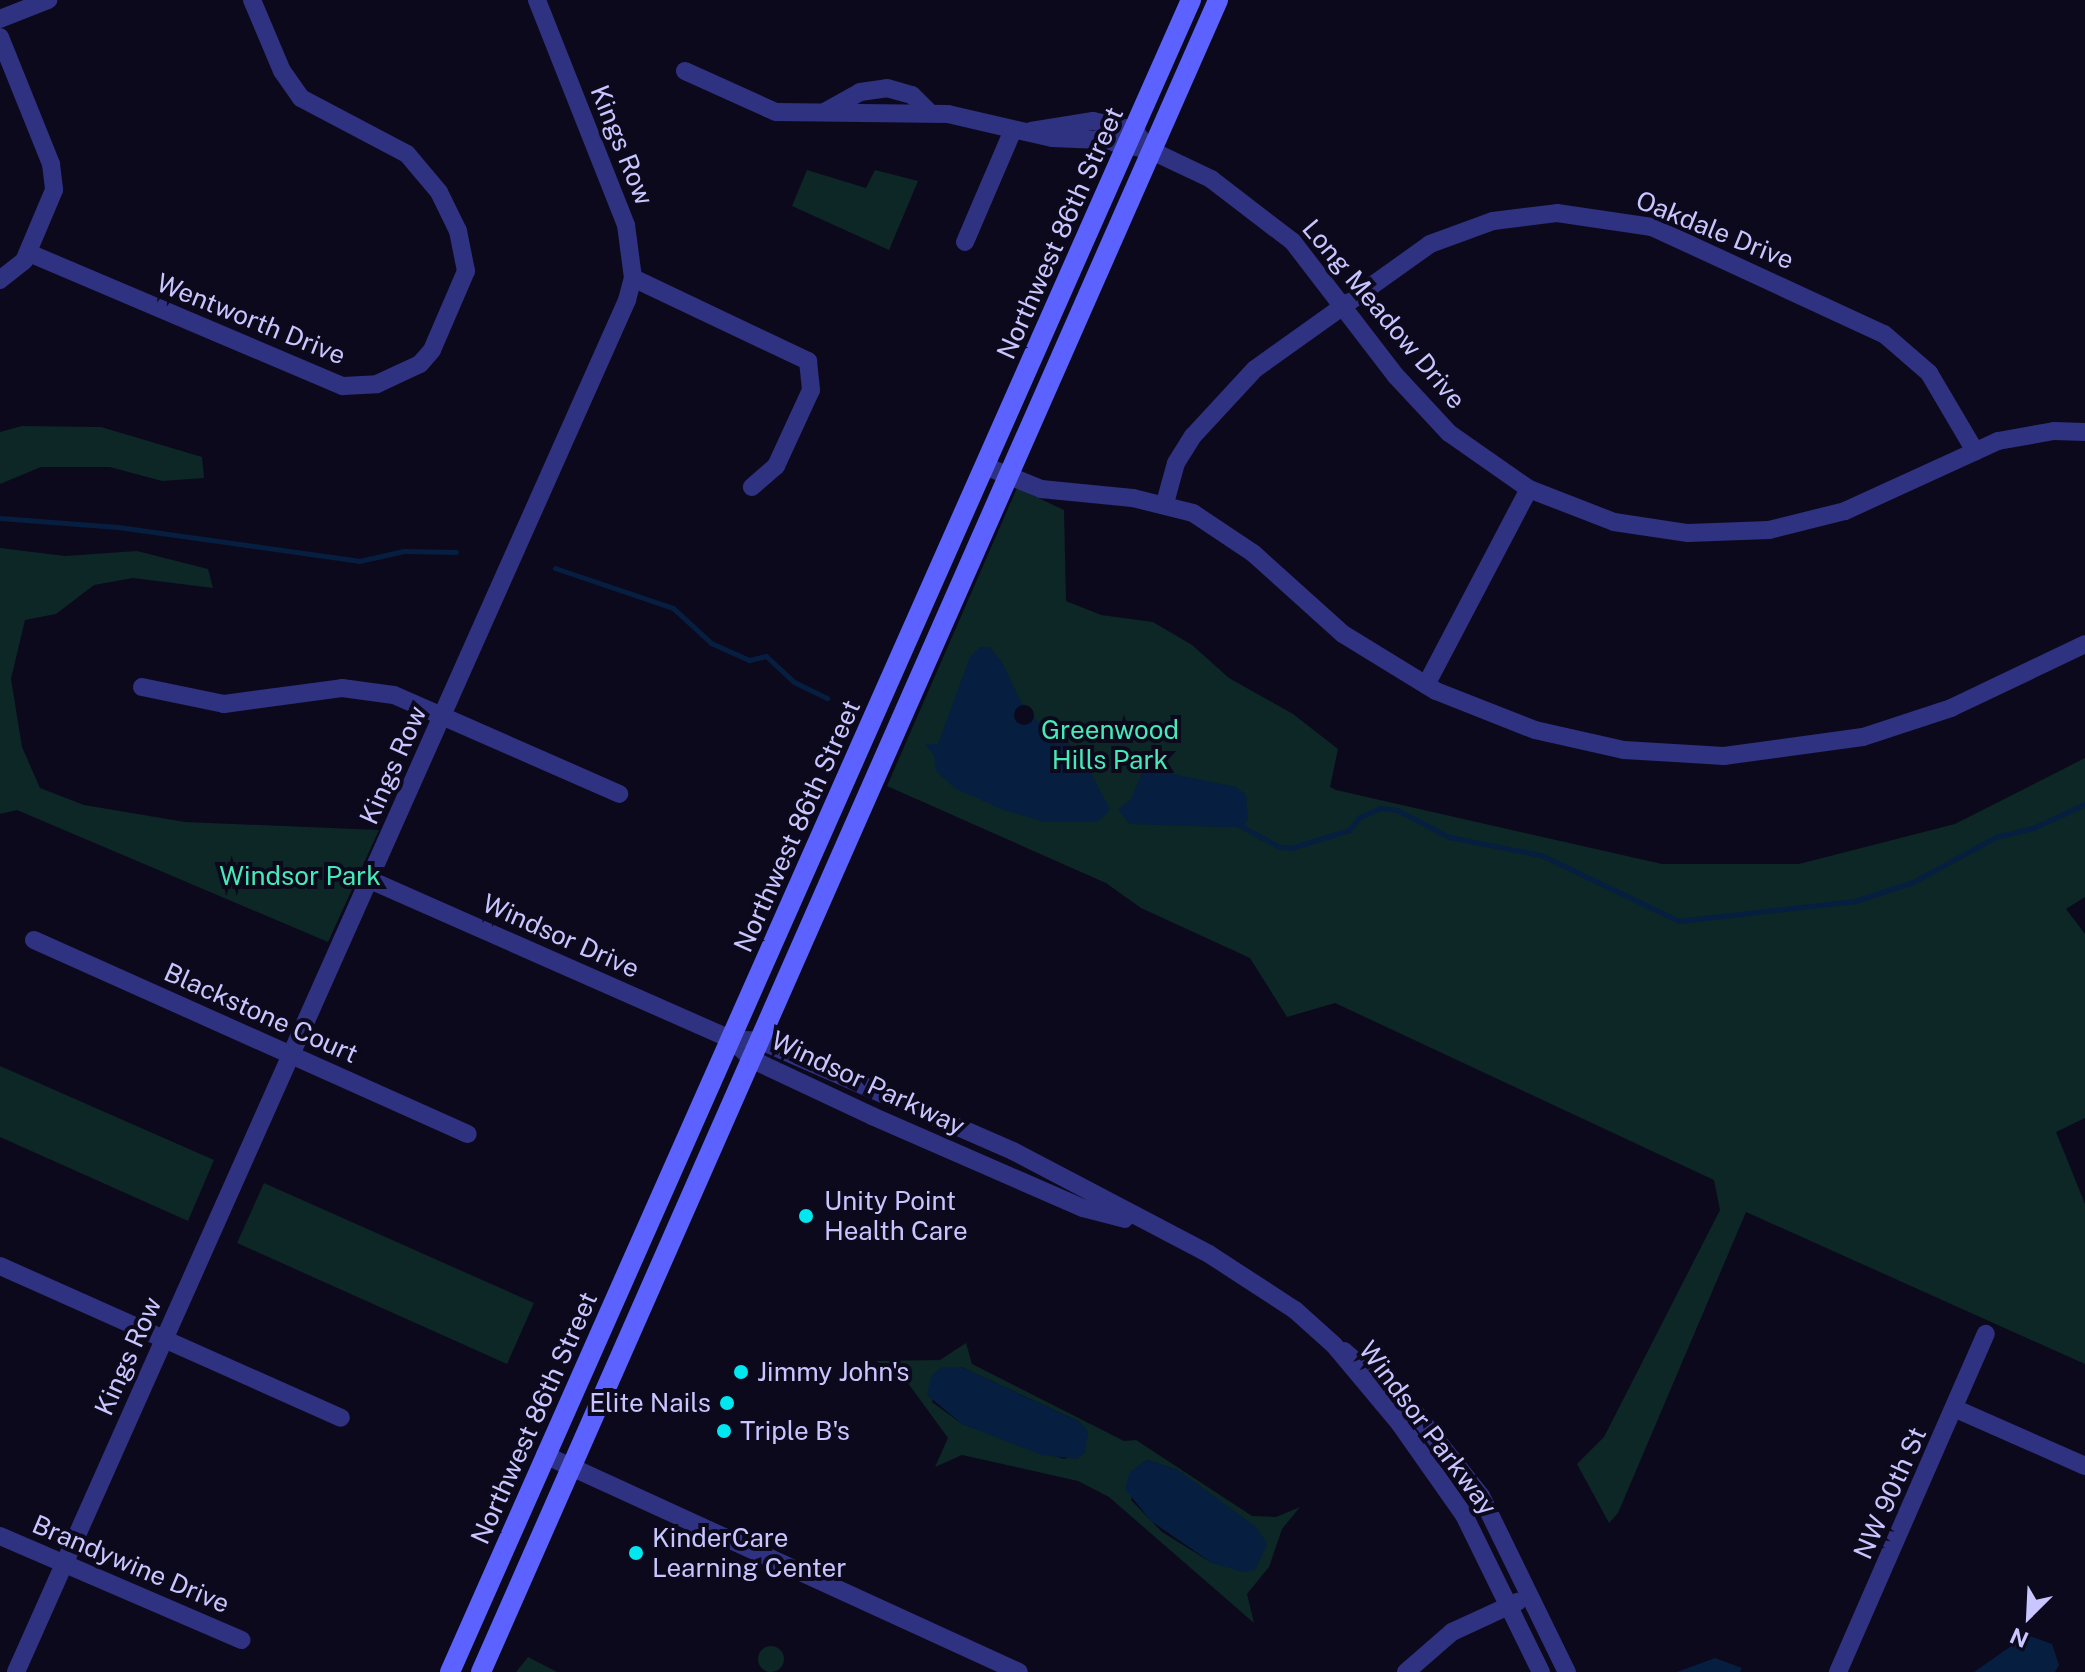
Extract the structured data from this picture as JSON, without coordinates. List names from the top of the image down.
{
  "streets": {
    "main road": ["Northwest 86th Street"],
    "street": [
      "Kings Row",
      "Oakdale Drive",
      "Long Meadow Drive",
      "Wentworth Drive",
      "Windsor Drive",
      "Blackstone Court",
      "Windsor Parkway",
      "NW 90th St",
      "Brandywine Drive"
    ]
  },
  "crossings": [
    ["Kings Row", "Windsor Drive"],
    ["Kings Row", "Blackstone Court"],
    ["Kings Row", "Brandywine Drive"],
    ["Oakdale Drive", "Long Meadow Drive"],
    ["Northwest 86th Street", "Long Meadow Drive"],
    ["Northwest 86th Street", "Windsor Drive"],
    ["Northwest 86th Street", "Windsor Parkway"],
    ["Windsor Drive", "Windsor Parkway"]
  ],
  "parks": ["Greenwood Hills Park", "Windsor Park"],
  "places": [
    "Unity Point Health Care",
    "Jimmy John's",
    "Elite Nails",
    "Triple B's",
    "KinderCare Learning Center"
  ],
  "north": "bottom left"
}
